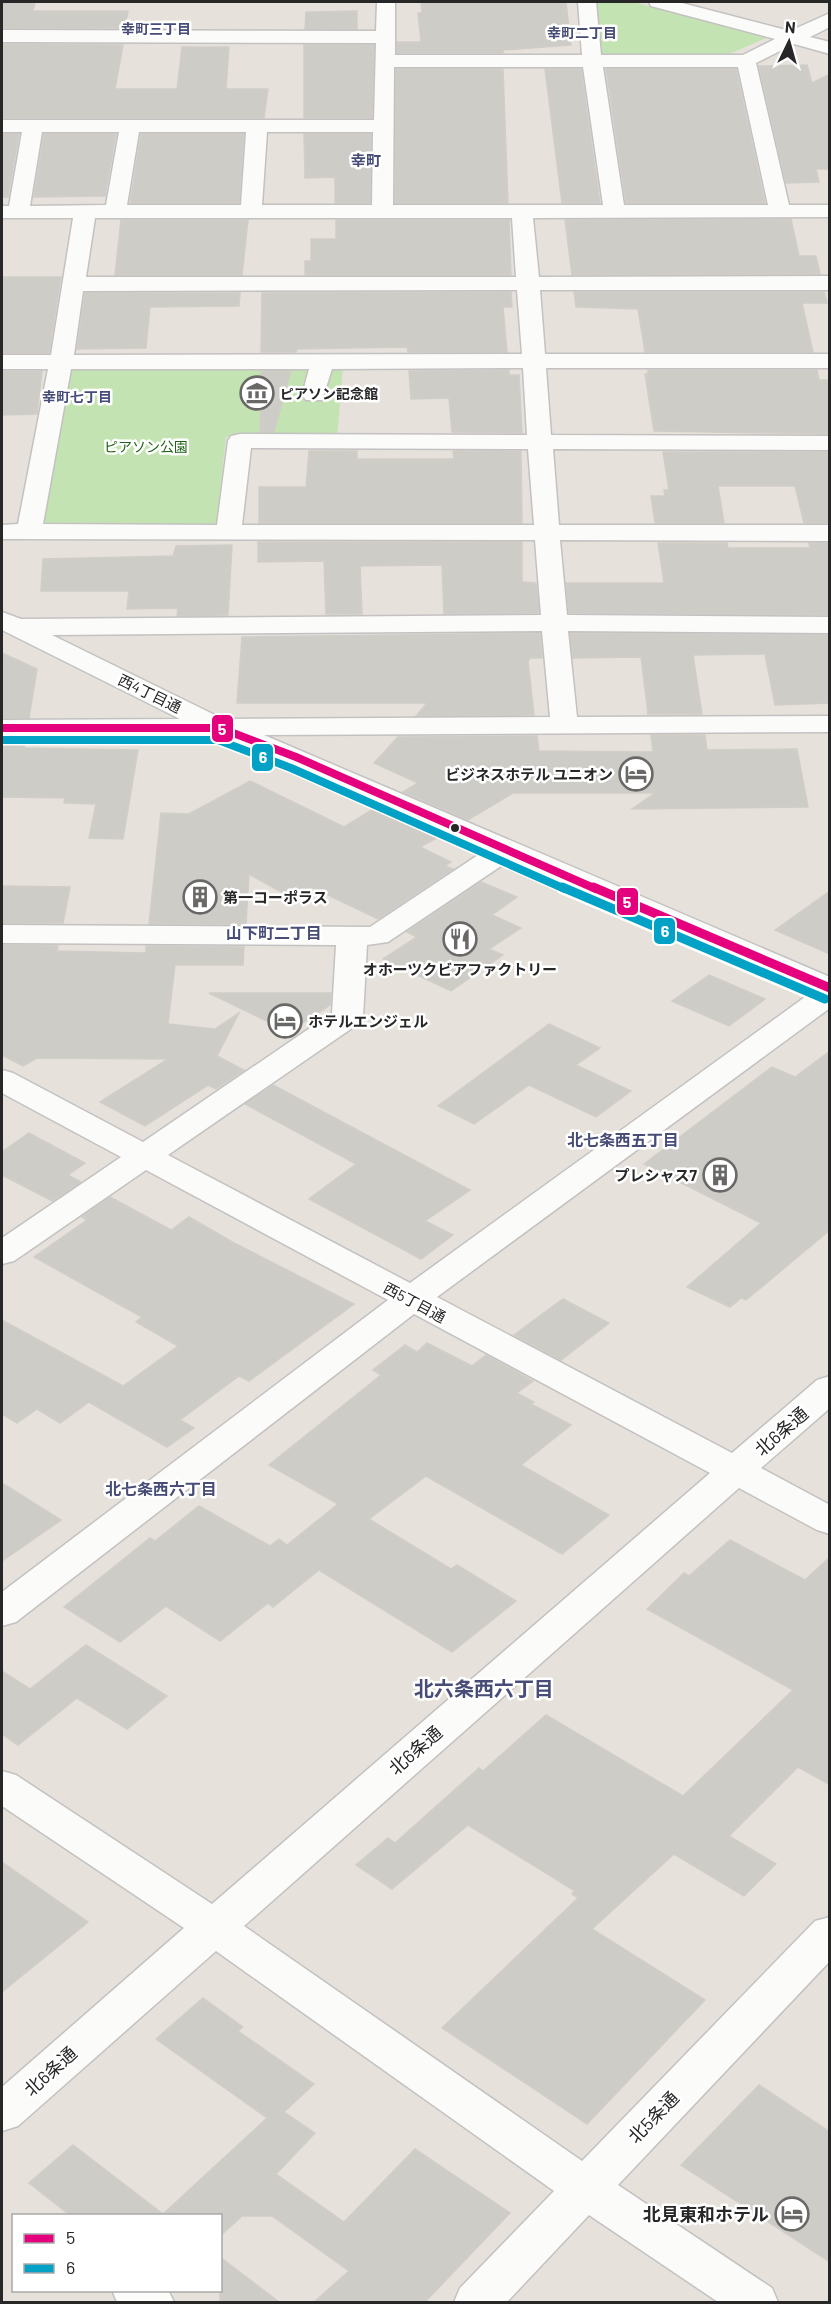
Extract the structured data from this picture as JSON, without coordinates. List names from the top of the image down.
{
  "streets": {
    "street": [
      "西4丁目通",
      "西5丁目通",
      "北6条通",
      "北5条通"
    ]
  },
  "crossings": [
    ["西5丁目通", "北6条通"]
  ],
  "districts": [
    "幸町三丁目",
    "幸町二丁目",
    "幸町",
    "幸町七丁目",
    "山下町二丁目",
    "北七条西五丁目",
    "北七条西六丁目",
    "北六条西六丁目"
  ],
  "parks": ["ピアソン公園"],
  "places": {
    "museum": ["ピアソン記念館"],
    "hotel": ["ビジネスホテル ユニオン", "ホテルエンジェル", "北見東和ホテル"],
    "building": ["第一コーポラス", "プレシャス7"],
    "restaurant": ["オホーツクビアファクトリー"]
  },
  "lines": ["transit line 5", "transit line 6"],
  "legend": ["5", "6"],
  "north": "top"
}
